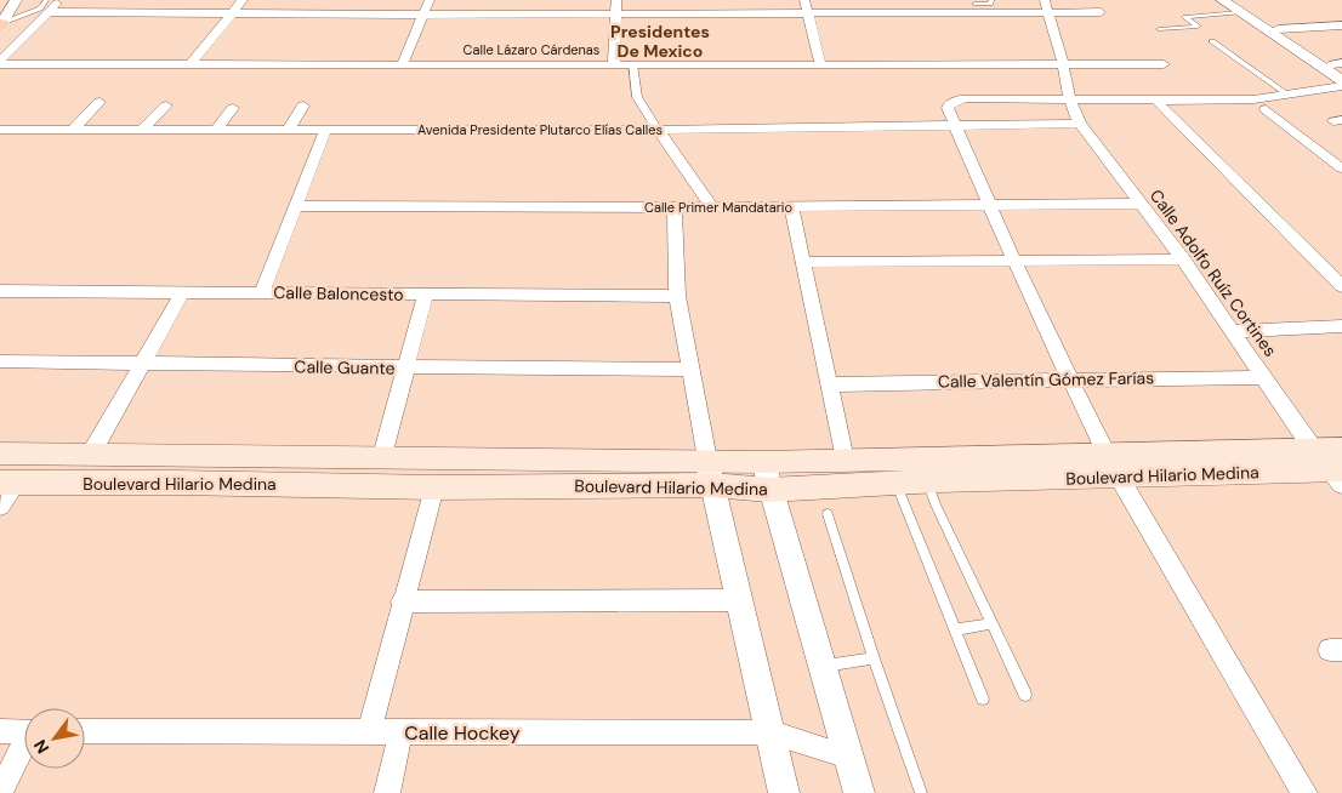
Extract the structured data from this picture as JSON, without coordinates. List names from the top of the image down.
{
  "streets": {
    "main road": ["Boulevard Hilario Medina"],
    "street": [
      "Calle Lázaro Cárdenas",
      "Avenida Presidente Plutarco Elías Calles",
      "Calle Primer Mandatario",
      "Calle Adolfo Ruíz Cortines",
      "Calle Baloncesto",
      "Calle Guante",
      "Calle Valentín Gómez Farías",
      "Calle Hockey"
    ]
  },
  "crossings": [
    ["Calle Lázaro Cárdenas", "Calle Adolfo Ruíz Cortines"],
    ["Avenida Presidente Plutarco Elías Calles", "Calle Adolfo Ruíz Cortines"],
    ["Calle Primer Mandatario", "Calle Adolfo Ruíz Cortines"],
    ["Calle Adolfo Ruíz Cortines", "Calle Valentín Gómez Farías"],
    ["Calle Adolfo Ruíz Cortines", "Boulevard Hilario Medina"]
  ],
  "districts": ["Presidentes De Mexico"],
  "north": "bottom left"
}
